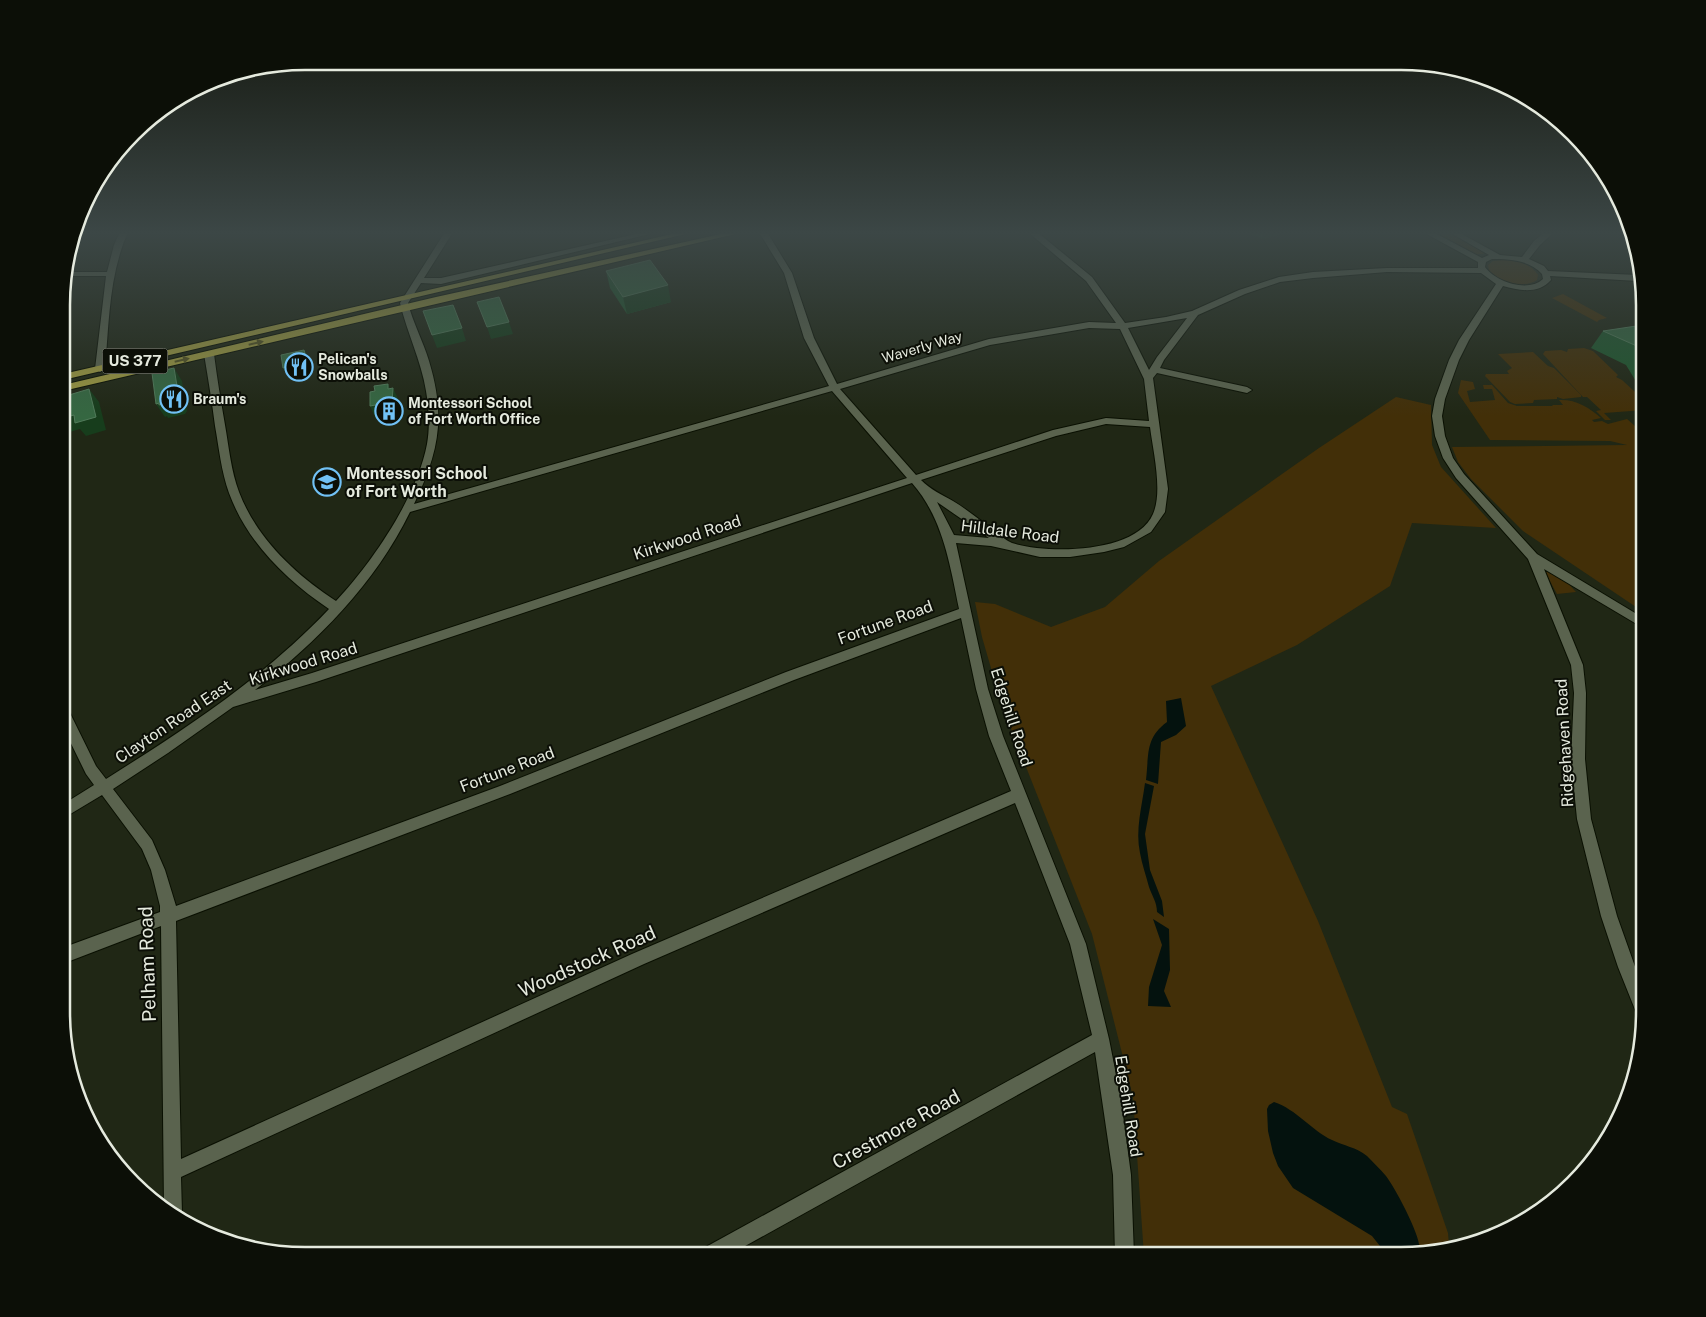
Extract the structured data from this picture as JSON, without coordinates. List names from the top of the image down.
{
  "streets": {
    "main road": ["US 377"],
    "street": [
      "Waverly Way",
      "Hilldale Road",
      "Kirkwood Road",
      "Fortune Road",
      "Edgehill Road",
      "Clayton Road East",
      "Ridgehaven Road",
      "Woodstock Road",
      "Pelham Road",
      "Crestmore Road"
    ]
  },
  "crossings": [
    ["Waverly Way", "Hilldale Road"],
    ["Waverly Way", "Edgehill Road"],
    ["Waverly Way", "Clayton Road East"],
    ["US 377", "Clayton Road East"],
    ["Hilldale Road", "Kirkwood Road"],
    ["Hilldale Road", "Edgehill Road"],
    ["Kirkwood Road", "Edgehill Road"],
    ["Kirkwood Road", "Clayton Road East"],
    ["Fortune Road", "Edgehill Road"],
    ["Fortune Road", "Pelham Road"],
    ["Edgehill Road", "Woodstock Road"],
    ["Edgehill Road", "Crestmore Road"],
    ["Clayton Road East", "Pelham Road"],
    ["Woodstock Road", "Pelham Road"]
  ],
  "places": {
    "restaurant": ["Pelican's Snowballs", "Braum's"],
    "building": ["Montessori School of Fort Worth Office"],
    "school or university": ["Montessori School of Fort Worth"]
  }
}
